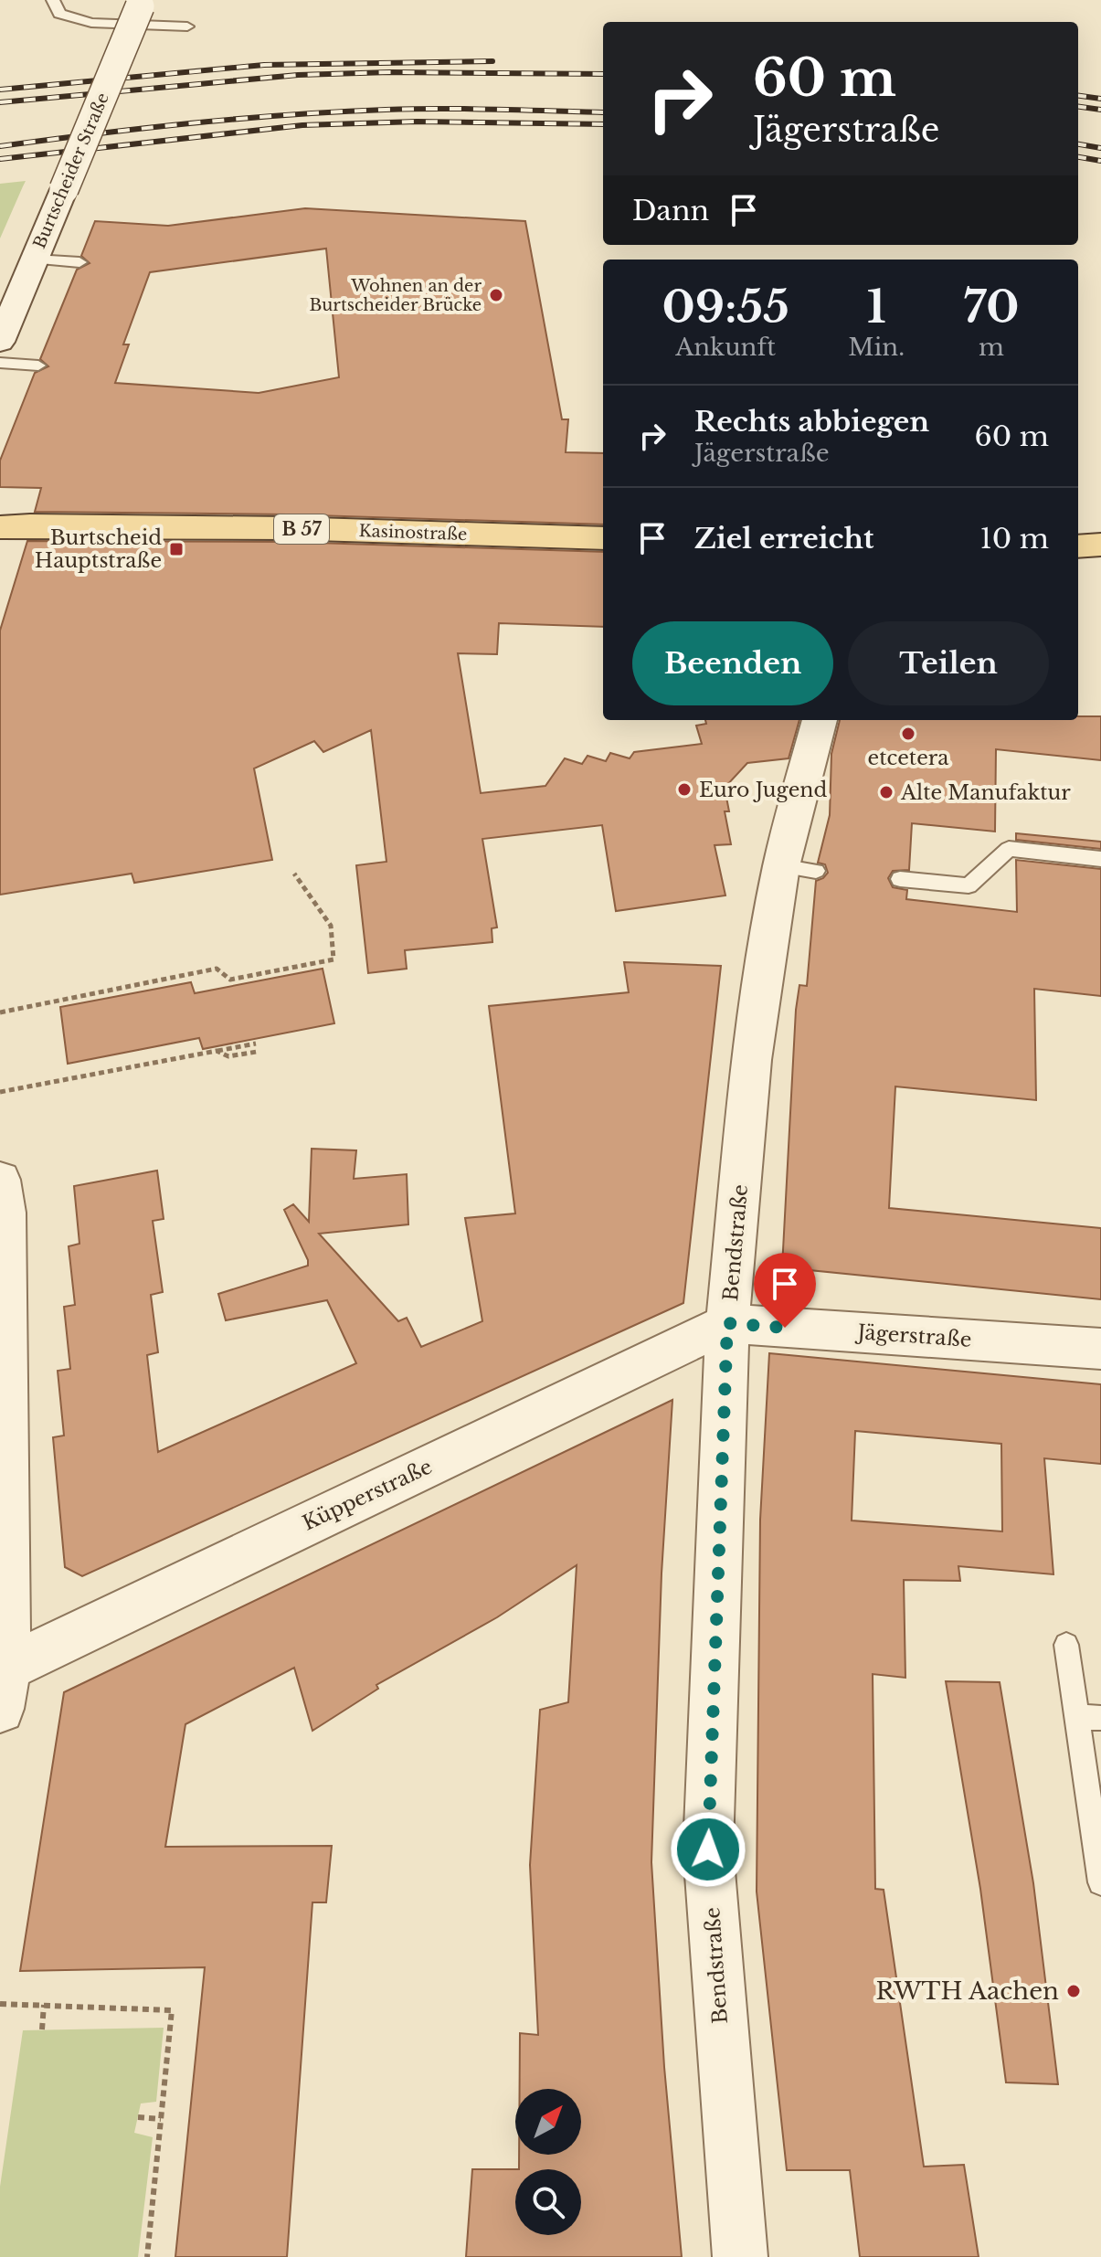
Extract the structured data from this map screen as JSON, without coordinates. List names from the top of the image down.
{
  "streets": {
    "main road": ["B 57", "Kasinostraße"],
    "street": [
      "Burtscheider Straße",
      "Bendstraße",
      "Jägerstraße",
      "Küpperstraße"
    ]
  },
  "crossings": [
    ["Bendstraße", "Jägerstraße"],
    ["Bendstraße", "Küpperstraße"],
    ["Jägerstraße", "Küpperstraße"]
  ],
  "places": {
    "other": [
      "Wohnen an der Burtscheider Brücke",
      "etcetera",
      "Euro Jugend",
      "Alte Manufaktur",
      "RWTH Aachen"
    ],
    "transit": ["Burtscheid Hauptstraße"]
  },
  "north": "top right",
  "page": {
    "turn": ["60 m", "Jägerstraße"],
    "then": "Dann",
    "eta": [
      "09:55",
      "Ankunft",
      "1",
      "Min.",
      "70",
      "m"
    ],
    "list": [
      {
        "name": "Rechts abbiegen",
        "note": "Jägerstraße",
        "value": "60 m"
      },
      {
        "name": "Ziel erreicht",
        "value": "10 m"
      }
    ],
    "buttons": ["Beenden", "Teilen"]
  }
}
